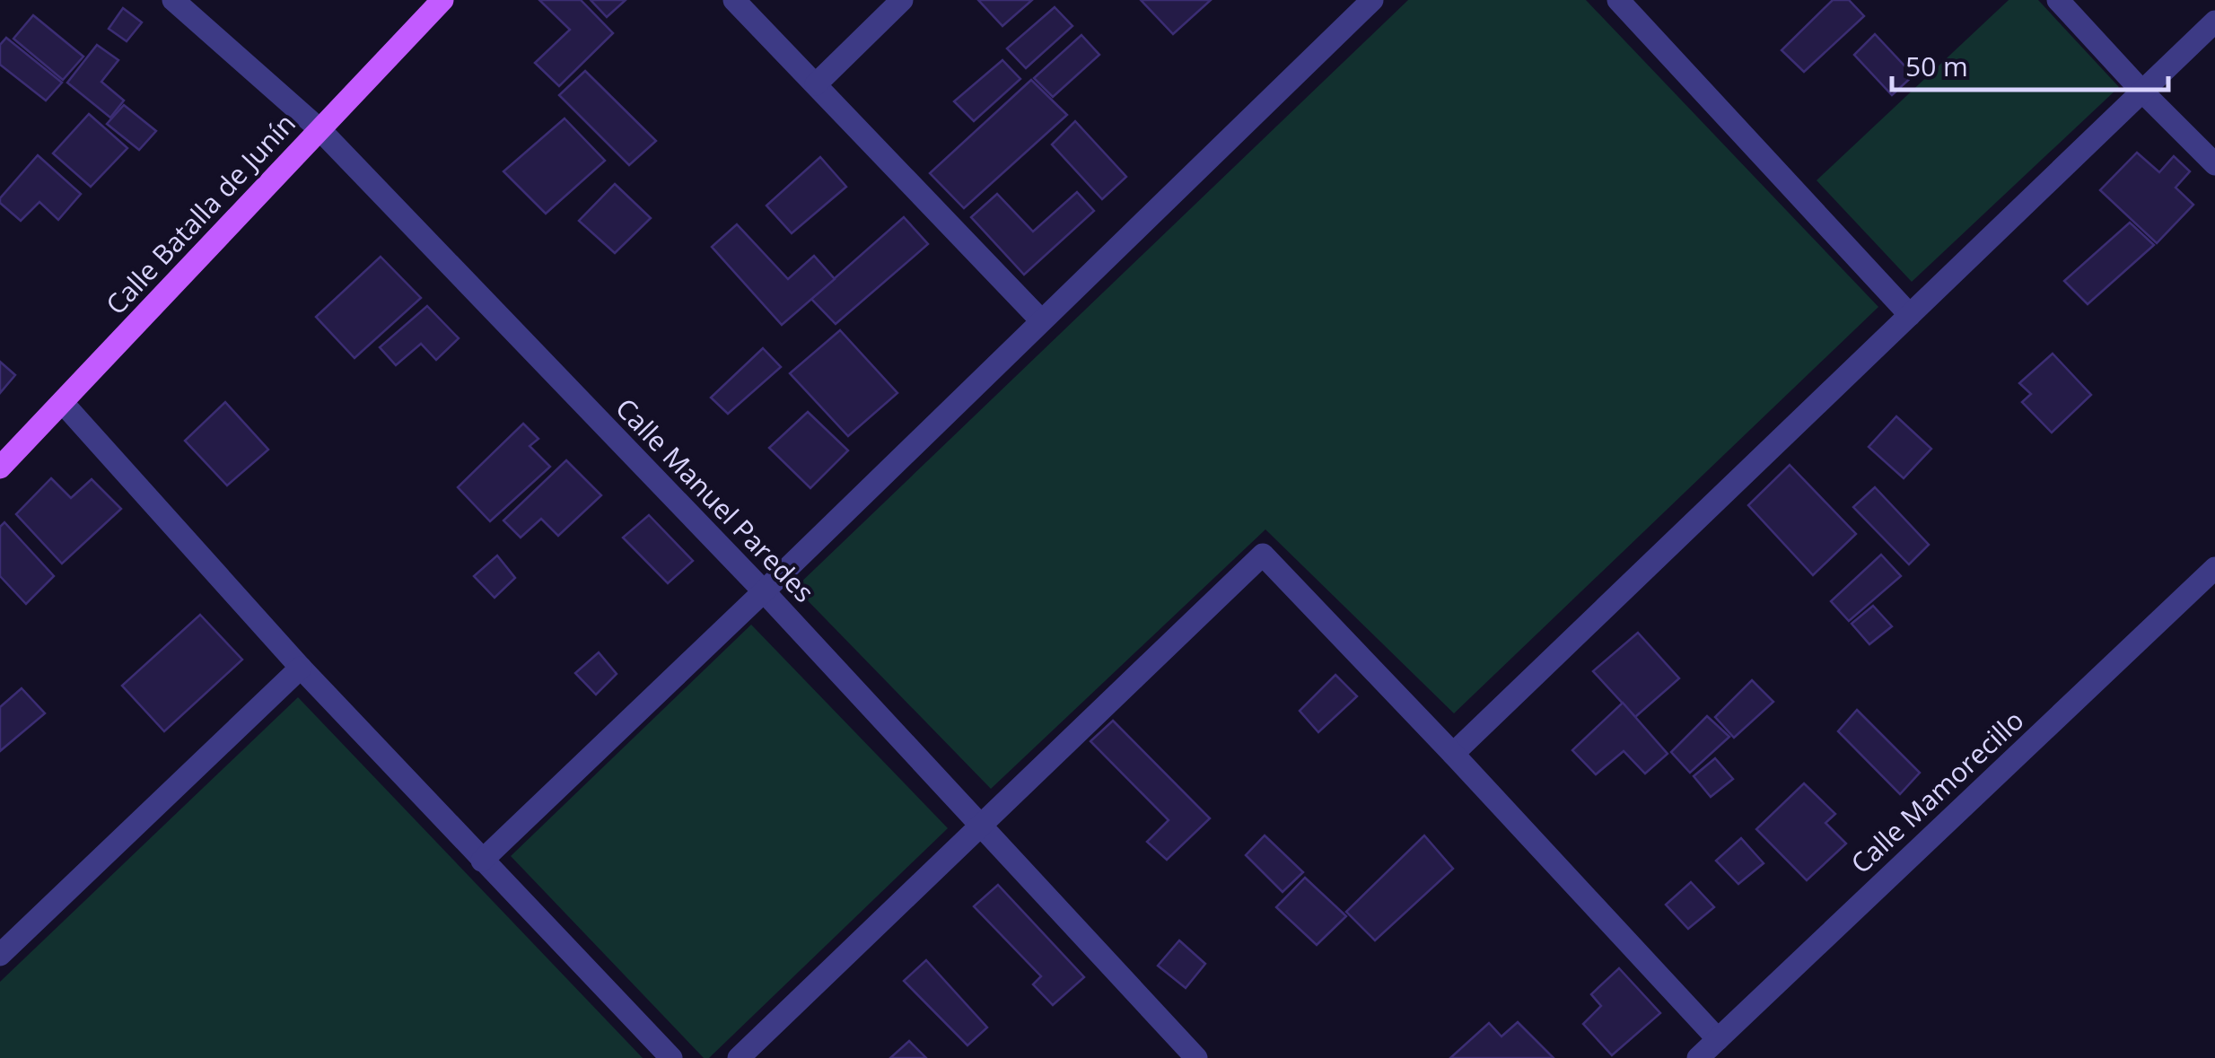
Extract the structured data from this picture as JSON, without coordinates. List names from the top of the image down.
{
  "streets": {
    "main road": ["Calle Batalla de Junín"],
    "street": ["Calle Manuel Paredes", "Calle Mamorecillo"]
  },
  "crossings": [
    ["Calle Batalla de Junín", "Calle Manuel Paredes"]
  ],
  "scale_bar": "50 m"
}
